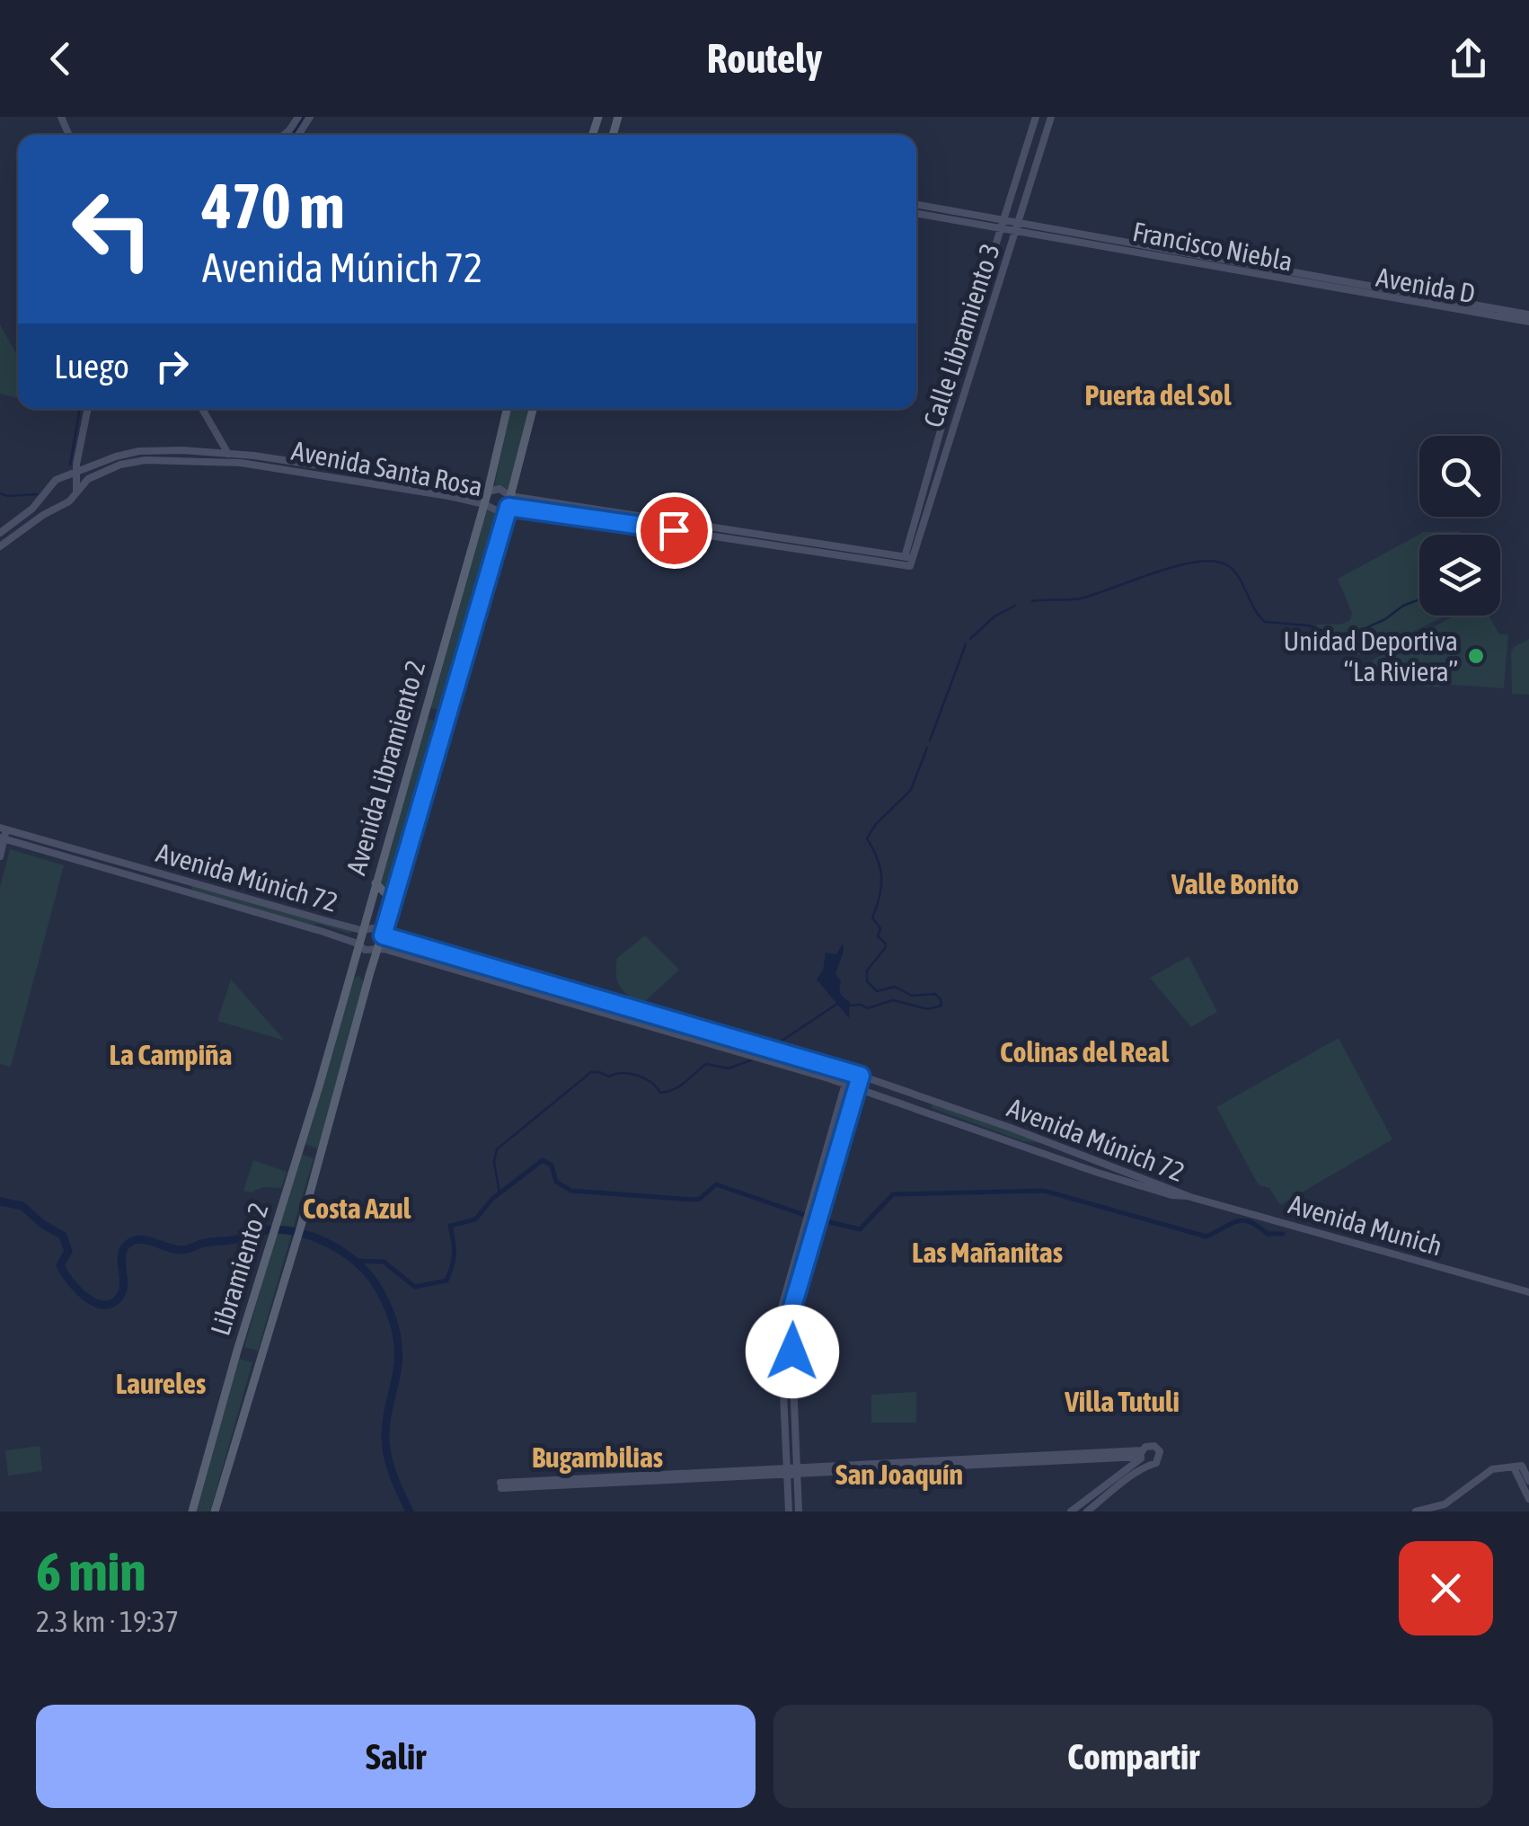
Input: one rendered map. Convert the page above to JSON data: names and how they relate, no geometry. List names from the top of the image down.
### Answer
{
  "streets": {
    "main road": [
      "Francisco Niebla",
      "Avenida D",
      "Calle Libramiento 3",
      "Avenida Santa Rosa",
      "Avenida Libramiento 2",
      "Avenida Múnich 72",
      "Avenida Munich",
      "Libramiento 2"
    ]
  },
  "crossings": [
    ["Francisco Niebla", "Avenida D"],
    ["Calle Libramiento 3", "Avenida Santa Rosa"],
    ["Avenida Santa Rosa", "Avenida Libramiento 2"],
    ["Avenida Libramiento 2", "Avenida Múnich 72"],
    ["Avenida Libramiento 2", "Libramiento 2"],
    ["Avenida Múnich 72", "Avenida Munich"]
  ],
  "districts": [
    "Puerta del Sol",
    "Valle Bonito",
    "Colinas del Real",
    "La Campiña",
    "Costa Azul",
    "Las Mañanitas",
    "Laureles",
    "Villa Tutuli",
    "Bugambilias",
    "San Joaquín"
  ],
  "places": ["Unidad Deportiva “La Riviera”"],
  "page": {
    "header": "Routely",
    "turn": ["470 m", "Avenida Múnich 72"],
    "then": "Luego",
    "heading": ["6 min", "2.3 km · 19:37"],
    "buttons": ["Salir", "Compartir"]
  }
}
